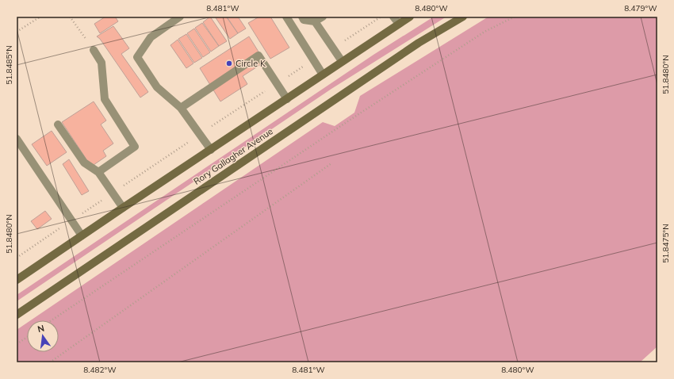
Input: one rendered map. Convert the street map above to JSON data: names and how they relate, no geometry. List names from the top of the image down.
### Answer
{
  "streets": {
    "street": ["Rory Gallagher Avenue"]
  },
  "places": ["Circle K"],
  "north": "top",
  "coordinates": [
    "8.481°W",
    "8.480°W",
    "8.479°W",
    "51.8485°N",
    "51.8480°N",
    "51.8475°N",
    "8.482°W"
  ]
}
